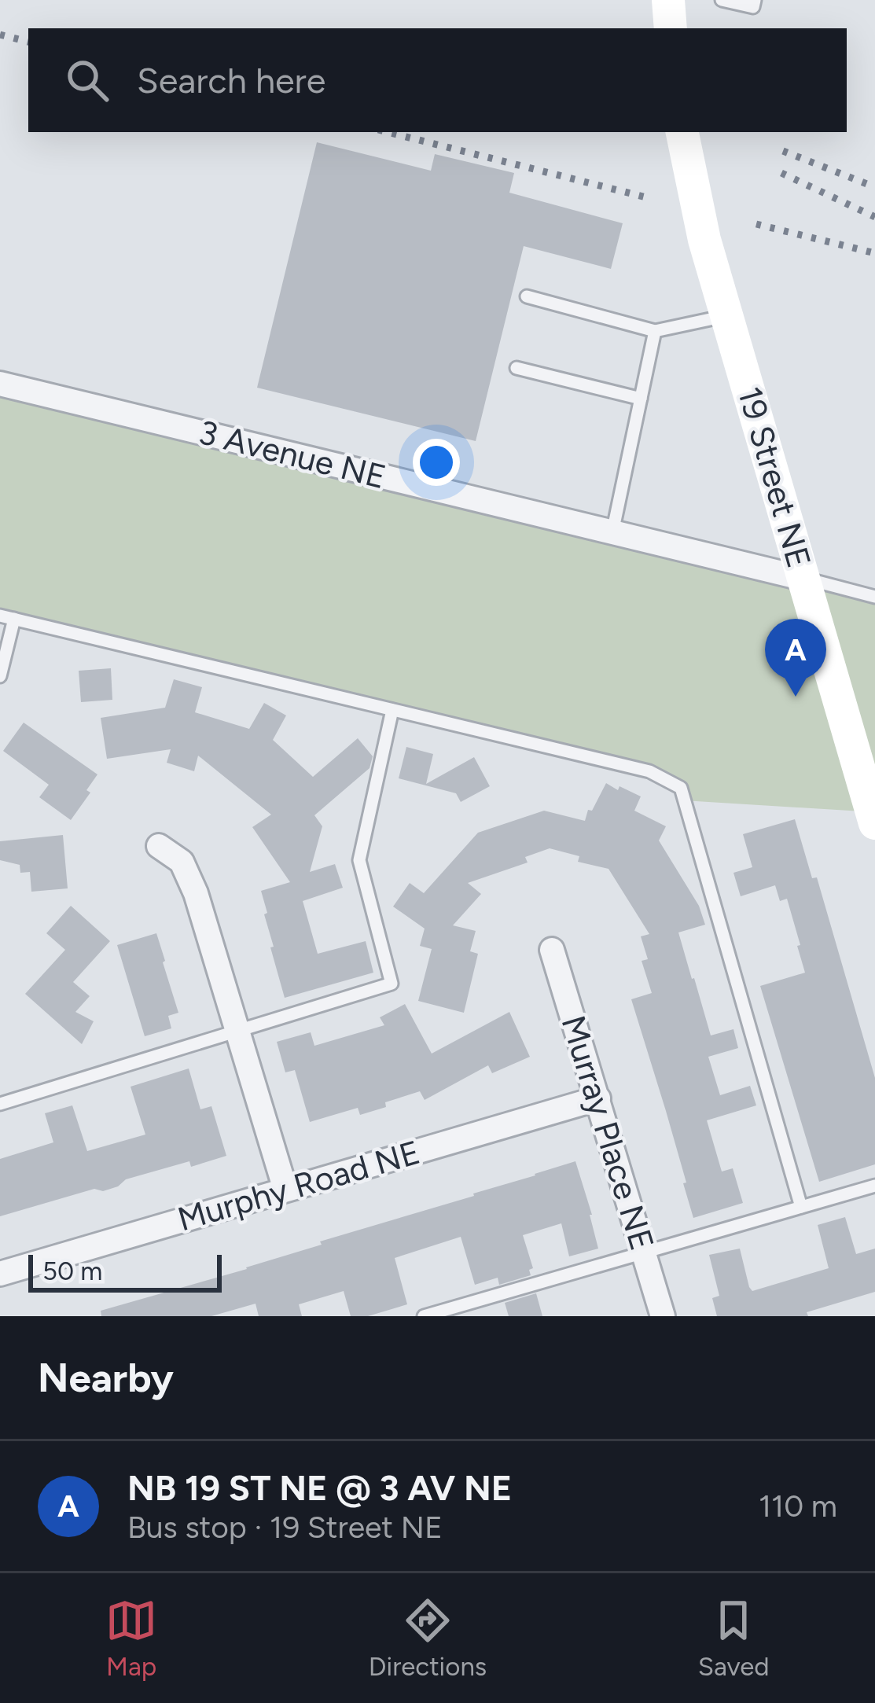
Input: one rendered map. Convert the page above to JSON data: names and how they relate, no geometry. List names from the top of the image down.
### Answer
{
  "streets": {
    "street": [
      "3 Avenue NE",
      "19 Street NE",
      "Murray Place NE",
      "Murphy Road NE"
    ]
  },
  "crossings": [
    ["3 Avenue NE", "19 Street NE"],
    ["Murray Place NE", "Murphy Road NE"]
  ],
  "scale_bar": "50 m",
  "page": {
    "search": "Search here",
    "pins": "A",
    "scale": "50 m",
    "heading": "Nearby",
    "list": [
      {
        "mark": "A",
        "name": "NB 19 ST NE @ 3 AV NE",
        "note": "Bus stop · 19 Street NE",
        "value": "110 m"
      }
    ],
    "nav": ["Map", "Directions", "Saved"]
  }
}
